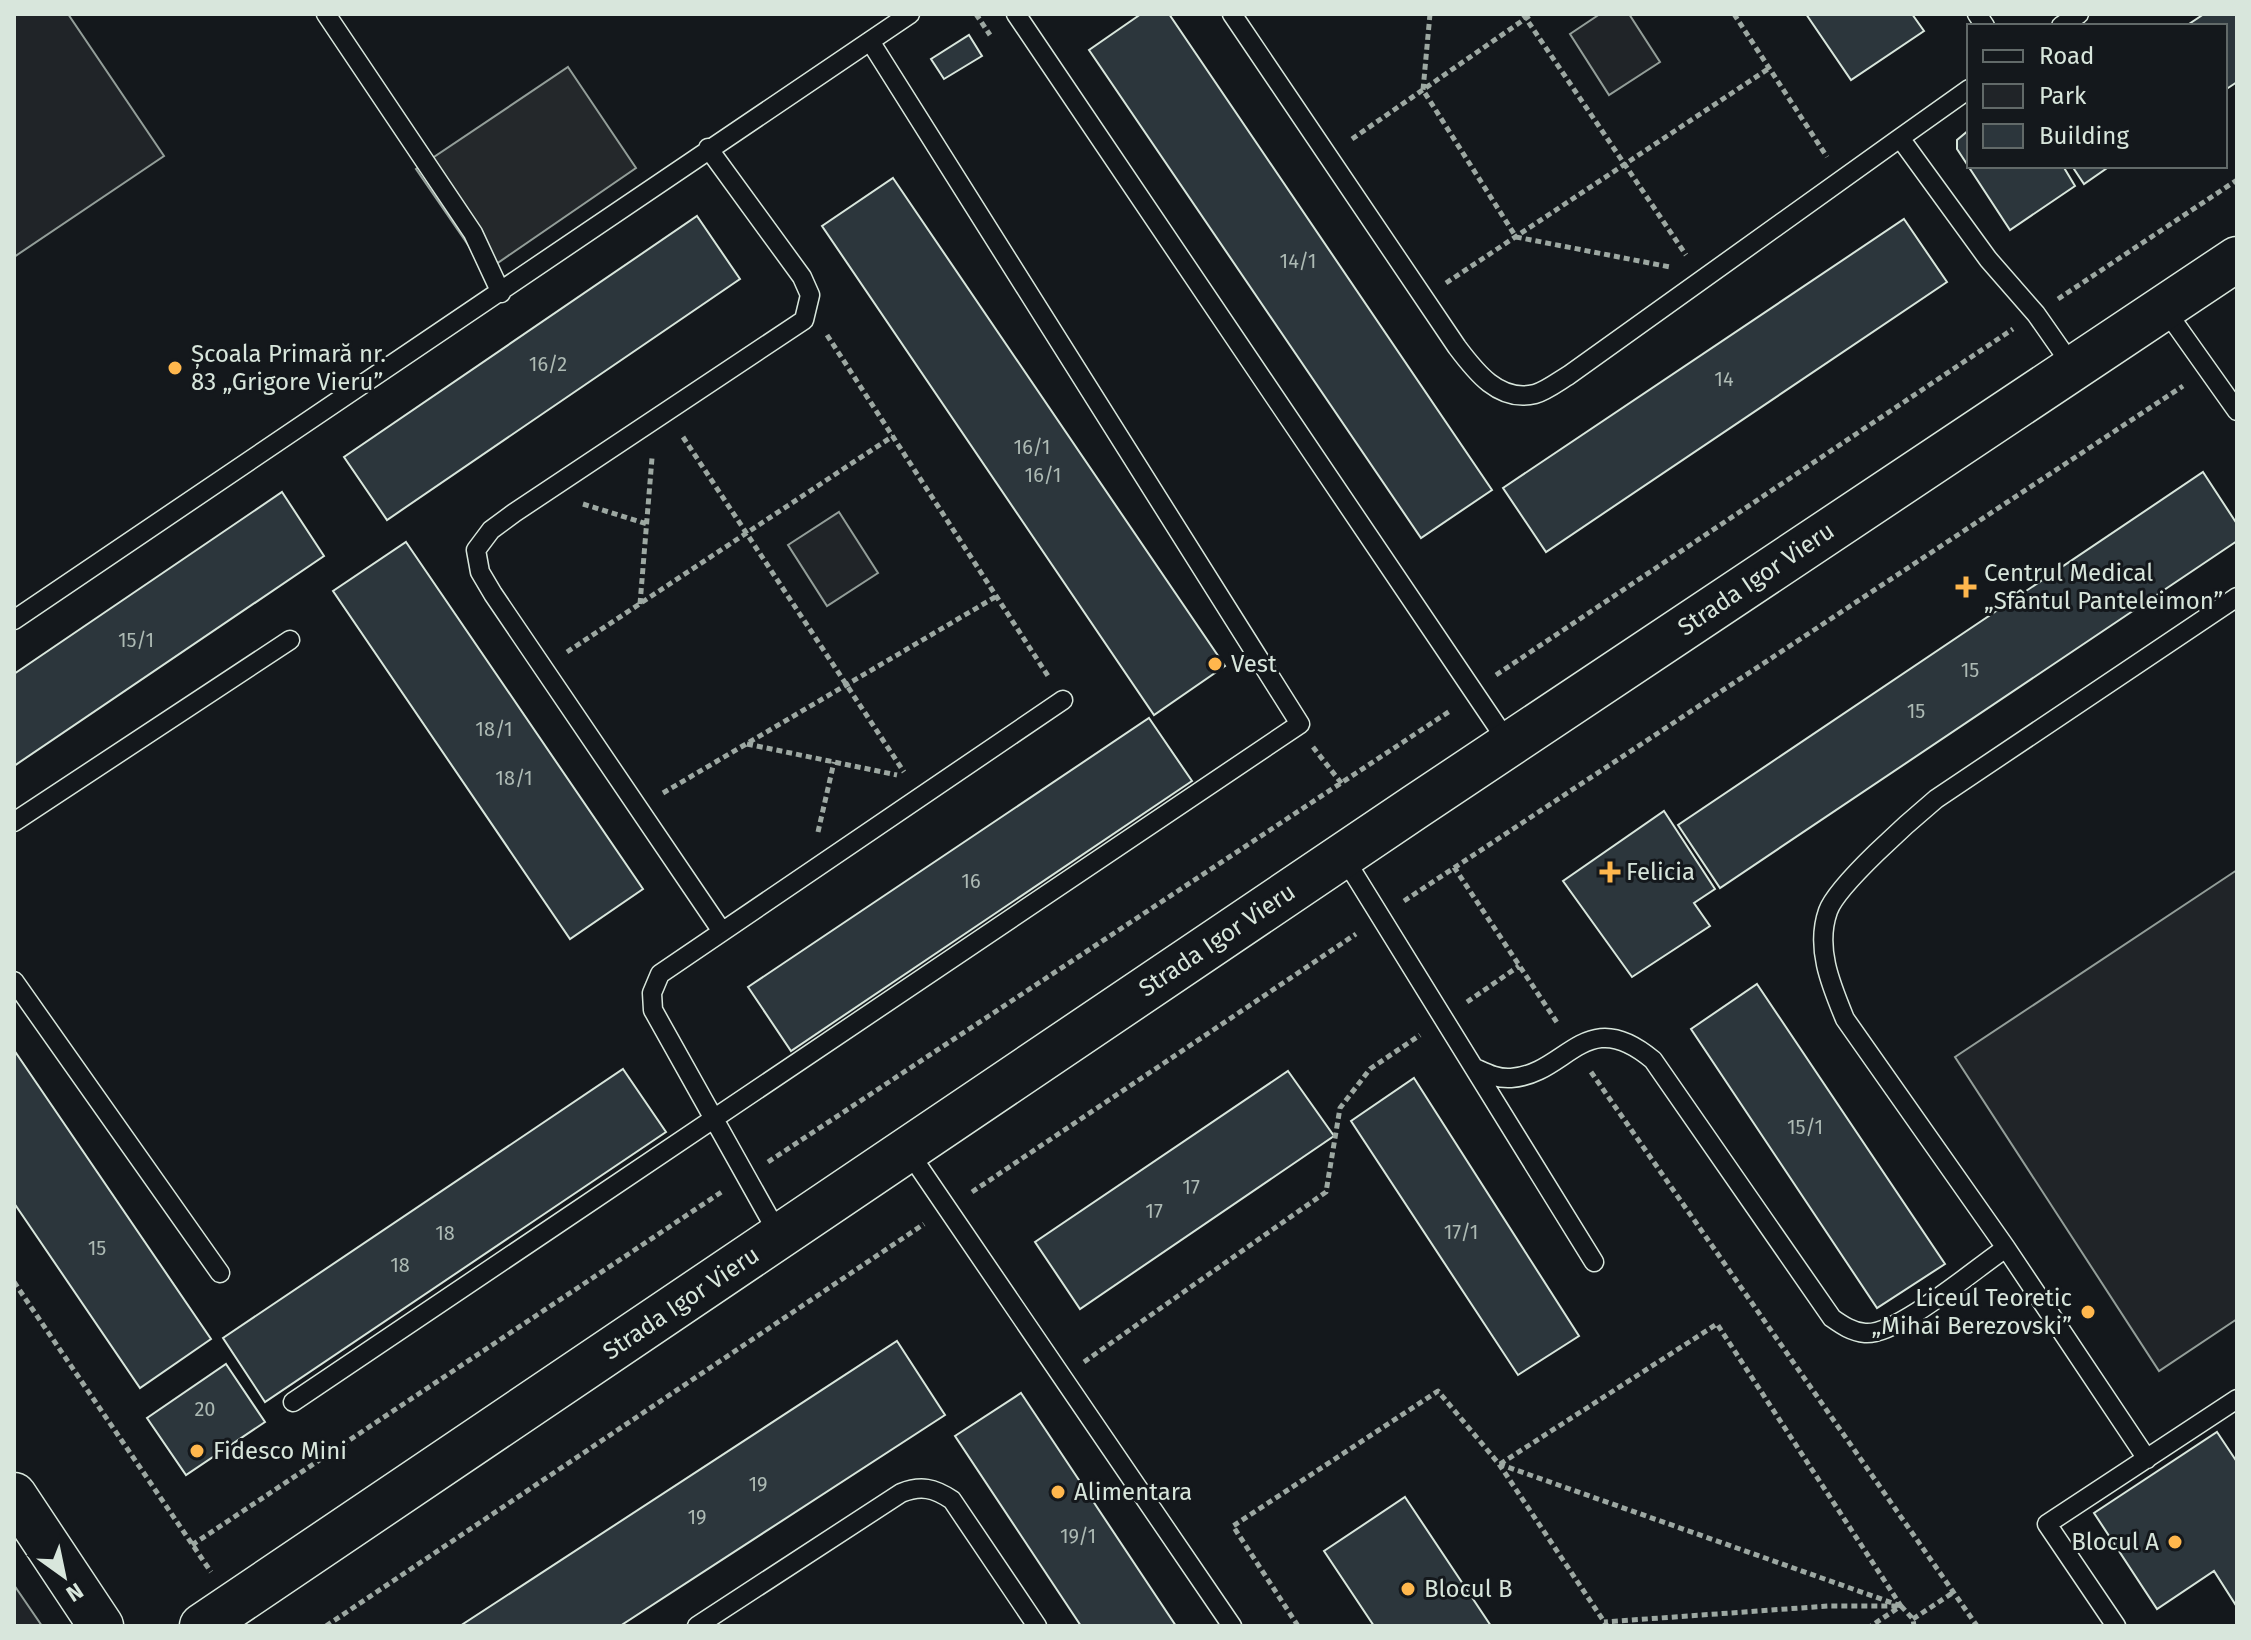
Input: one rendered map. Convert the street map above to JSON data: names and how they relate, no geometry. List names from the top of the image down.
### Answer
{
  "streets": {
    "street": ["Strada Igor Vieru"]
  },
  "places": {
    "other": [
      "Școala Primară nr. 83 „Grigore Vieru”",
      "Vest",
      "Liceul Teoretic „Mihai Berezovski”",
      "Fidesco Mini",
      "Alimentara",
      "Blocul A",
      "Blocul B"
    ],
    "health": ["Centrul Medical „Sfântul Panteleimon”", "Felicia"]
  },
  "house_numbers": [
    "14/1",
    "16/2",
    "14",
    "16/1",
    "16/1",
    "15/1",
    "15",
    "15",
    "18/1",
    "18/1",
    "16",
    "15/1",
    "17",
    "17",
    "17/1",
    "18",
    "15",
    "18",
    "20",
    "19",
    "19",
    "19/1"
  ],
  "legend": ["Road", "Park", "Building"],
  "north": "bottom right"
}
